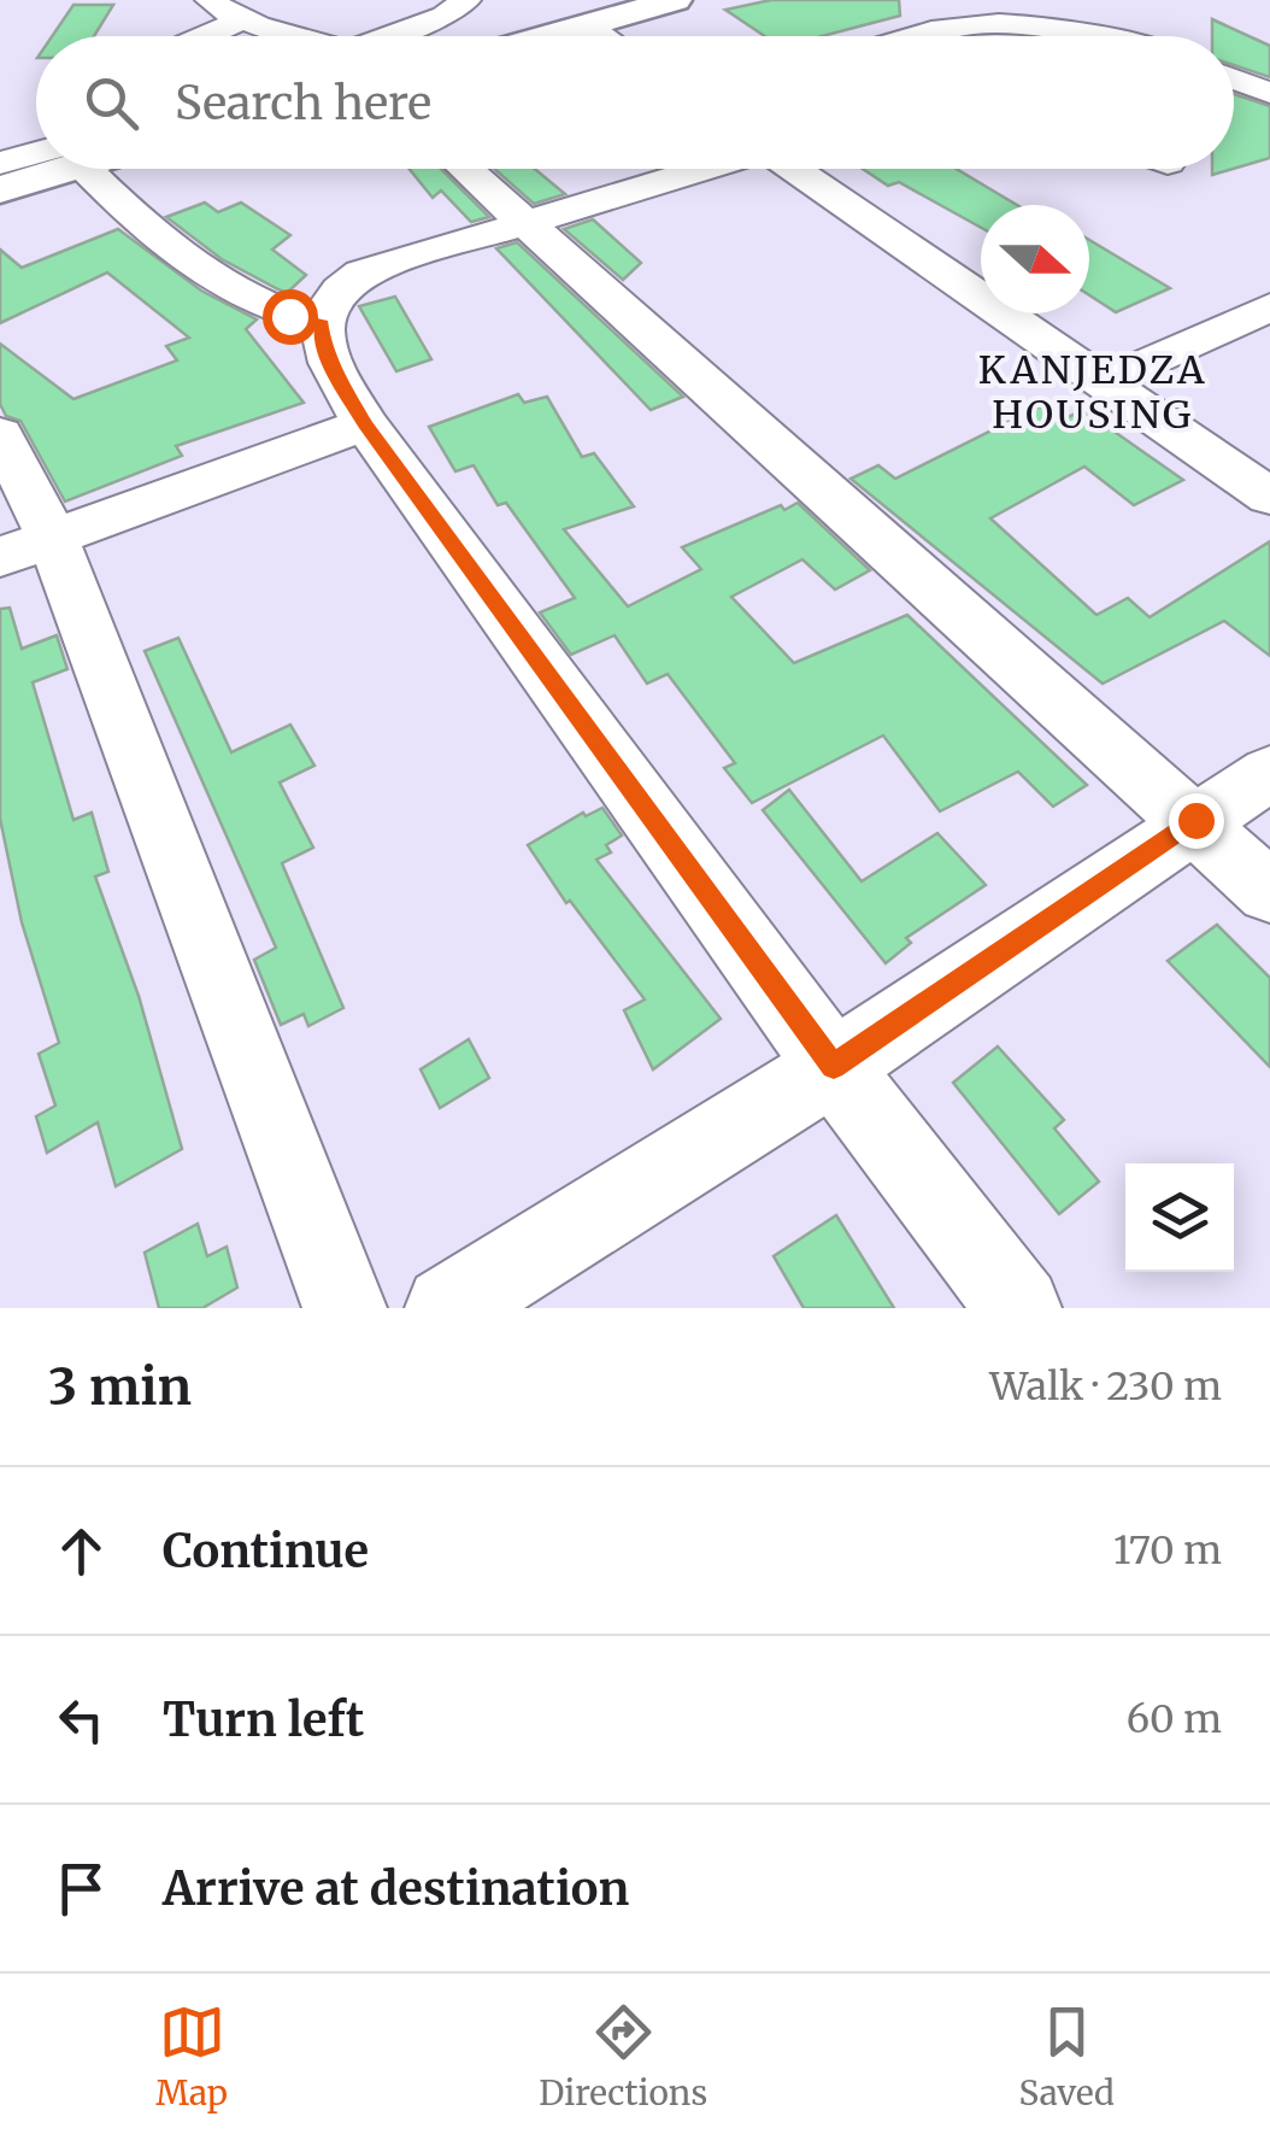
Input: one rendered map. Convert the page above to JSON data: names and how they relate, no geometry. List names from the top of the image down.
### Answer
{
  "districts": ["KANJEDZA HOUSING"],
  "north": "right",
  "page": {
    "search": "Search here",
    "heading": ["3 min", "Walk · 230 m"],
    "list": [
      ["Continue", "170 m"],
      ["Turn left", "60 m"],
      "Arrive at destination"
    ],
    "nav": ["Map", "Directions", "Saved"]
  }
}
